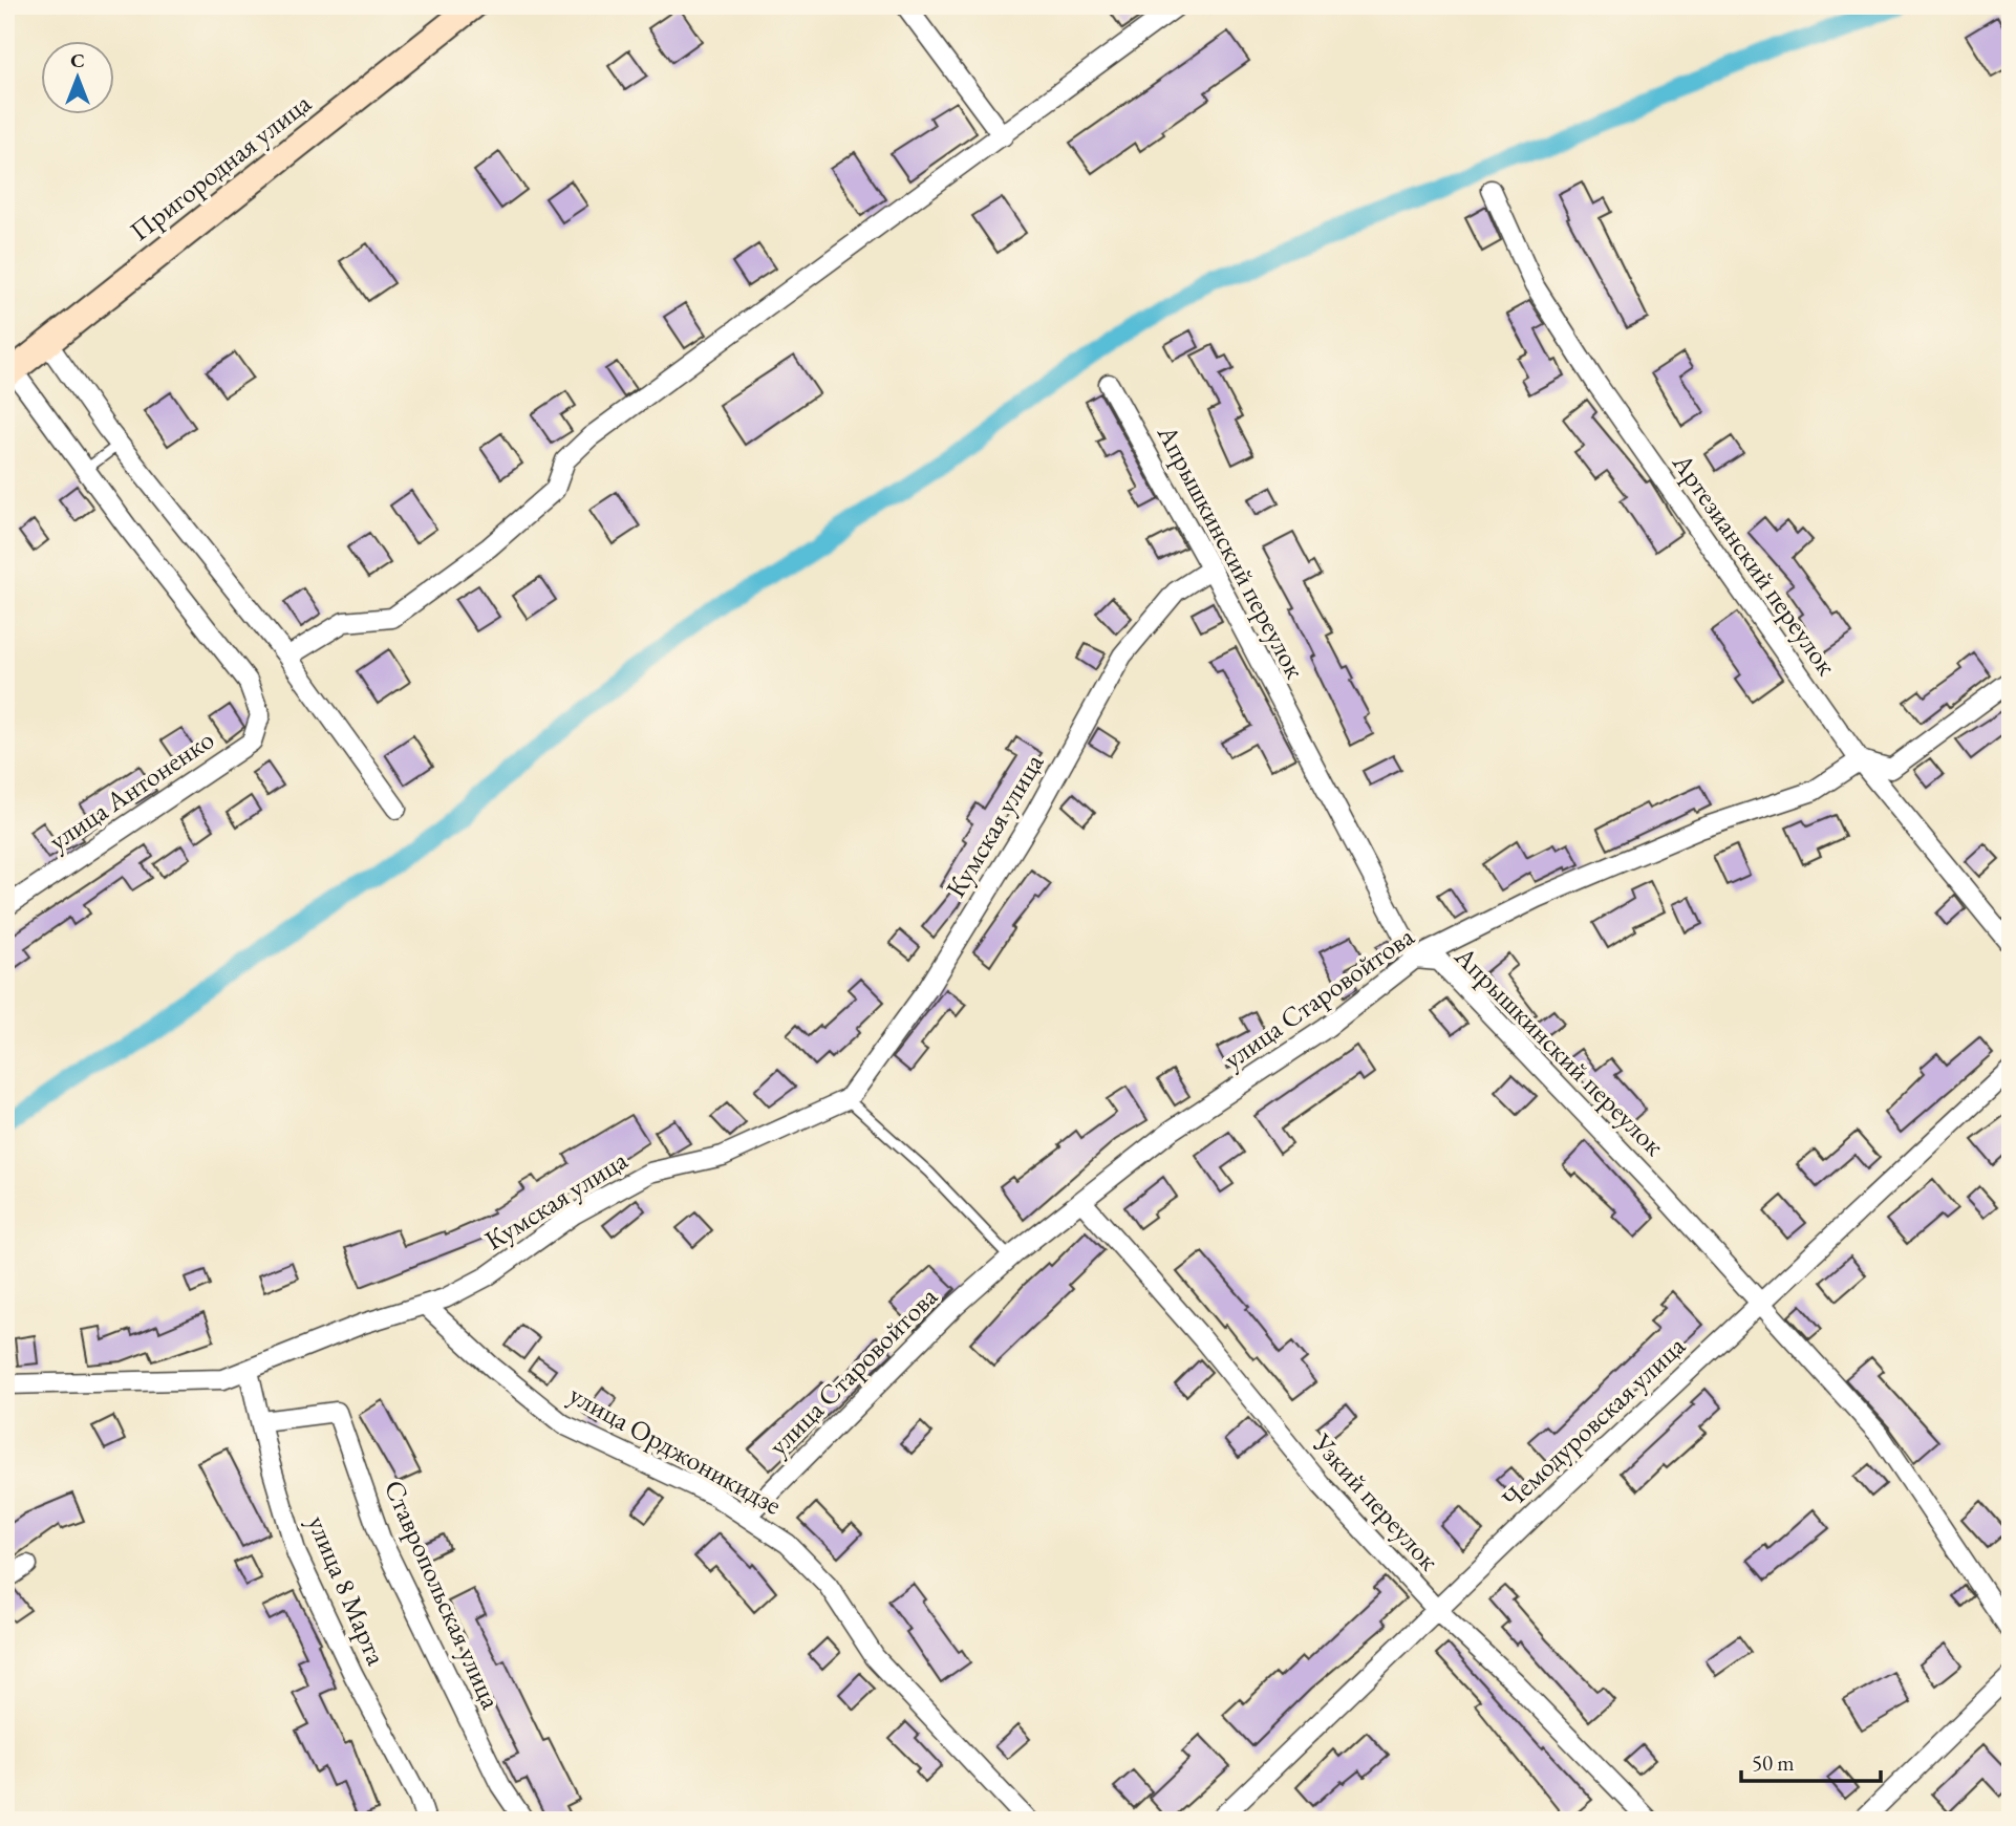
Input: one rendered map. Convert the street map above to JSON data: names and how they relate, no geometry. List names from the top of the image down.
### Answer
{
  "streets": {
    "street": [
      "Пригородная улица",
      "Апрышкинский переулок",
      "Артезианский переулок",
      "улица Антоненко",
      "Кумская улица",
      "улица Старовойтова",
      "Чемодуровская улица",
      "улица Орджоникидзе",
      "Узкий переулок",
      "улица 8 Марта",
      "Ставропольская улица"
    ]
  },
  "crossings": [
    ["Апрышкинский переулок", "Кумская улица"],
    ["Апрышкинский переулок", "улица Старовойтова"],
    ["Апрышкинский переулок", "Чемодуровская улица"],
    ["Артезианский переулок", "улица Старовойтова"],
    ["Кумская улица", "улица Орджоникидзе"],
    ["Кумская улица", "улица 8 Марта"],
    ["улица Старовойтова", "улица Орджоникидзе"],
    ["улица Старовойтова", "Узкий переулок"],
    ["Чемодуровская улица", "Узкий переулок"],
    ["улица 8 Марта", "Ставропольская улица"]
  ],
  "scale_bar": "50 m",
  "north": "top"
}
